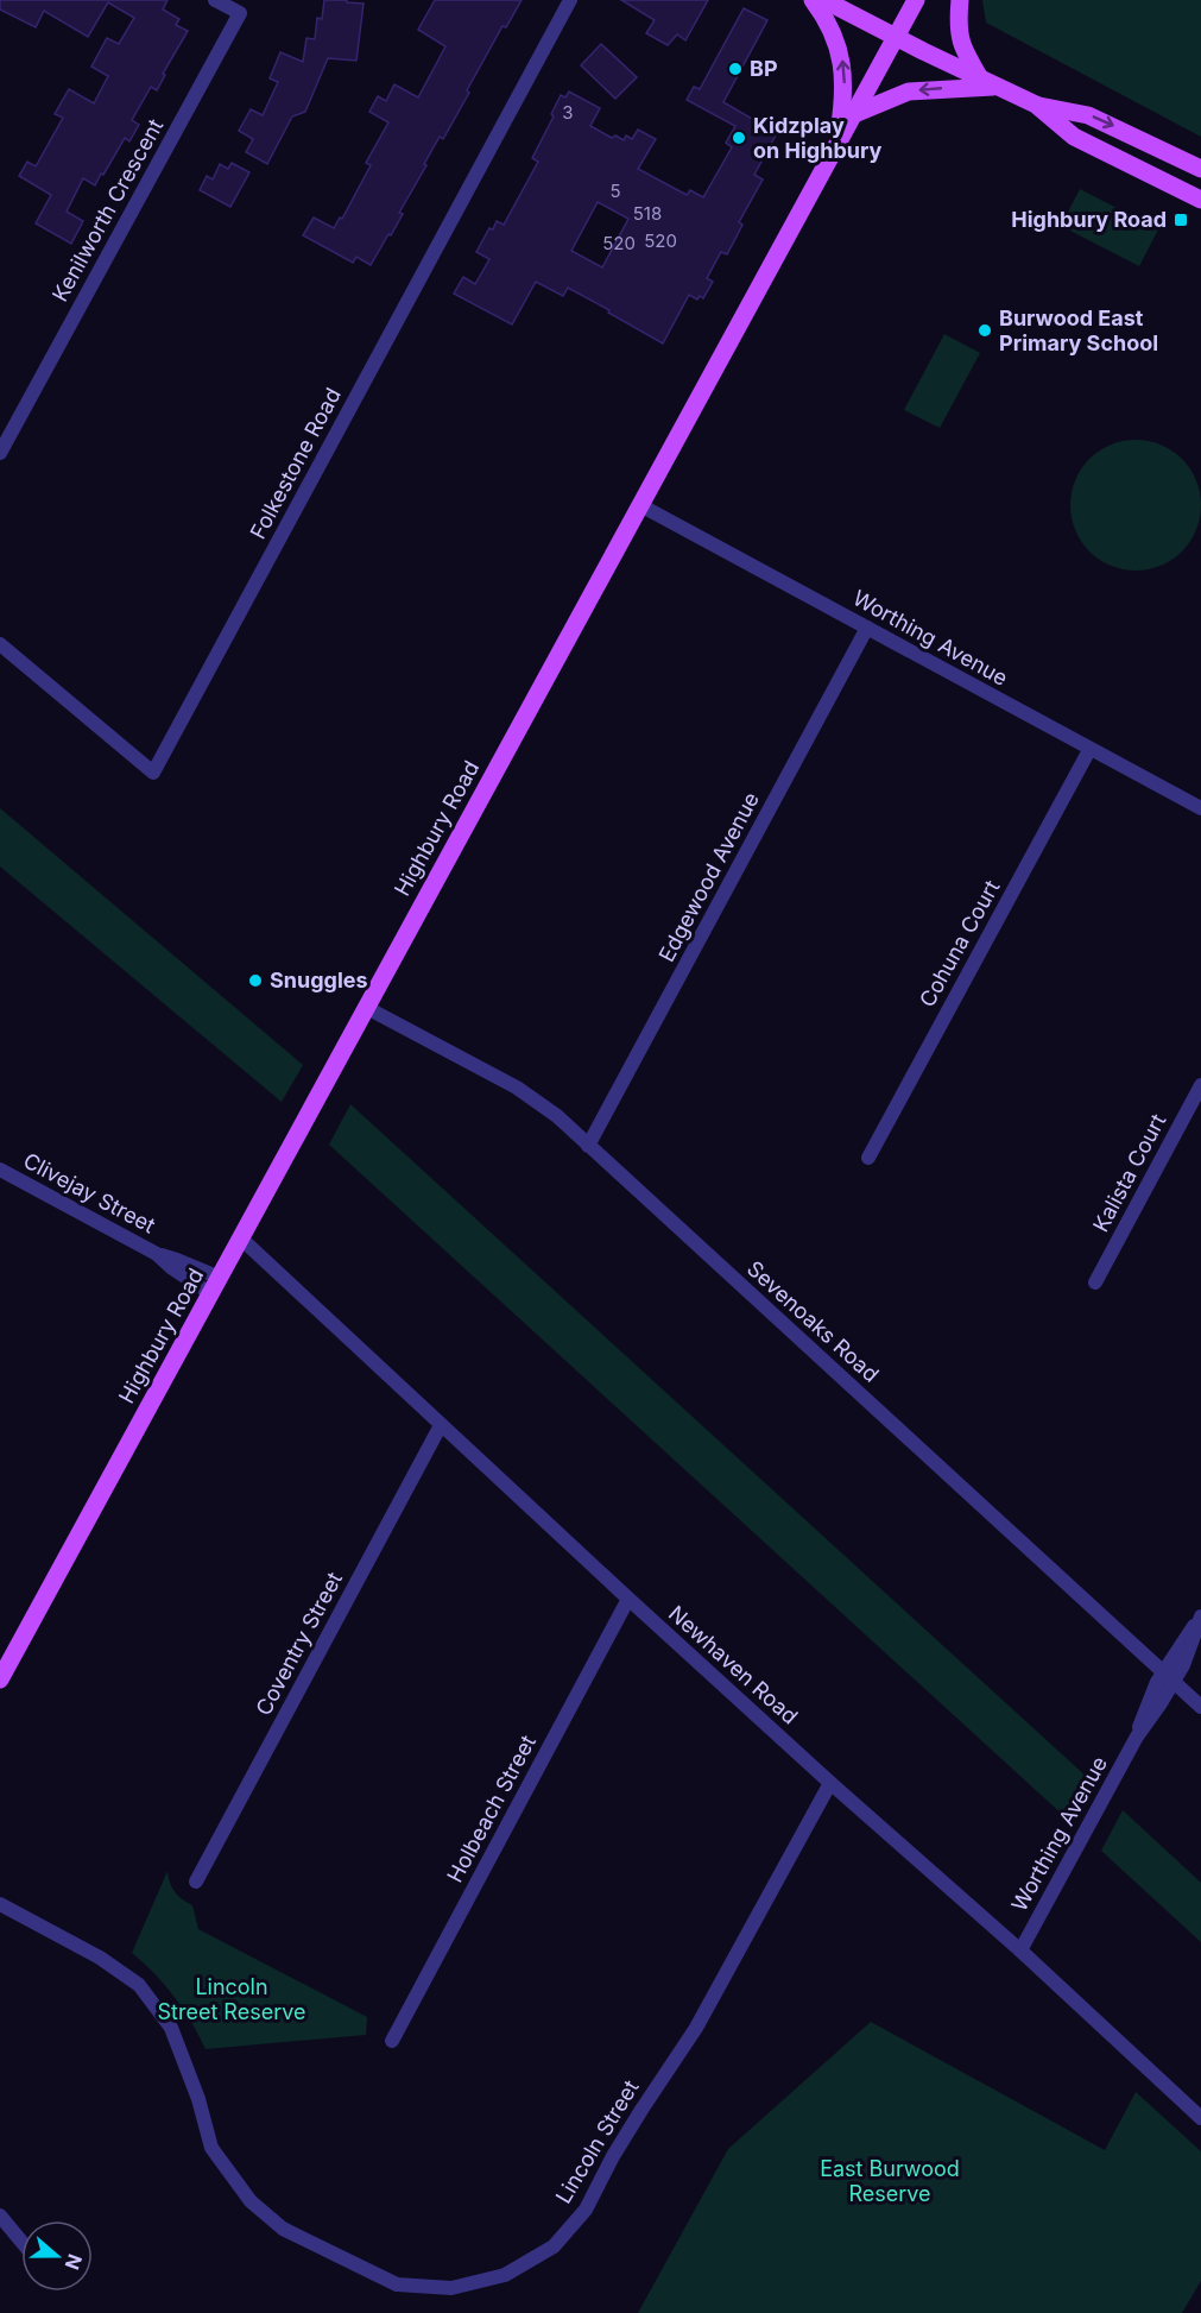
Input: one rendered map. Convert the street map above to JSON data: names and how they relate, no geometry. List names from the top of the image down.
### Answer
{
  "streets": {
    "main road": ["Highbury Road"],
    "street": [
      "Kenilworth Crescent",
      "Folkestone Road",
      "Worthing Avenue",
      "Edgewood Avenue",
      "Cohuna Court",
      "Kalista Court",
      "Clivejay Street",
      "Sevenoaks Road",
      "Coventry Street",
      "Newhaven Road",
      "Holbeach Street",
      "Lincoln Street"
    ]
  },
  "crossings": [
    ["Worthing Avenue", "Highbury Road"],
    ["Worthing Avenue", "Edgewood Avenue"],
    ["Worthing Avenue", "Cohuna Court"],
    ["Worthing Avenue", "Sevenoaks Road"],
    ["Worthing Avenue", "Newhaven Road"],
    ["Highbury Road", "Clivejay Street"],
    ["Highbury Road", "Sevenoaks Road"],
    ["Highbury Road", "Newhaven Road"],
    ["Edgewood Avenue", "Sevenoaks Road"],
    ["Coventry Street", "Newhaven Road"],
    ["Newhaven Road", "Holbeach Street"],
    ["Newhaven Road", "Lincoln Street"]
  ],
  "parks": ["Lincoln Street Reserve", "East Burwood Reserve"],
  "places": {
    "other": [
      "BP",
      "Kidzplay on Highbury",
      "Burwood East Primary School",
      "Snuggles"
    ],
    "transit": ["Highbury Road"]
  },
  "house_numbers": [
    "3",
    "5",
    "518",
    "520",
    "520"
  ],
  "north": "right"
}
